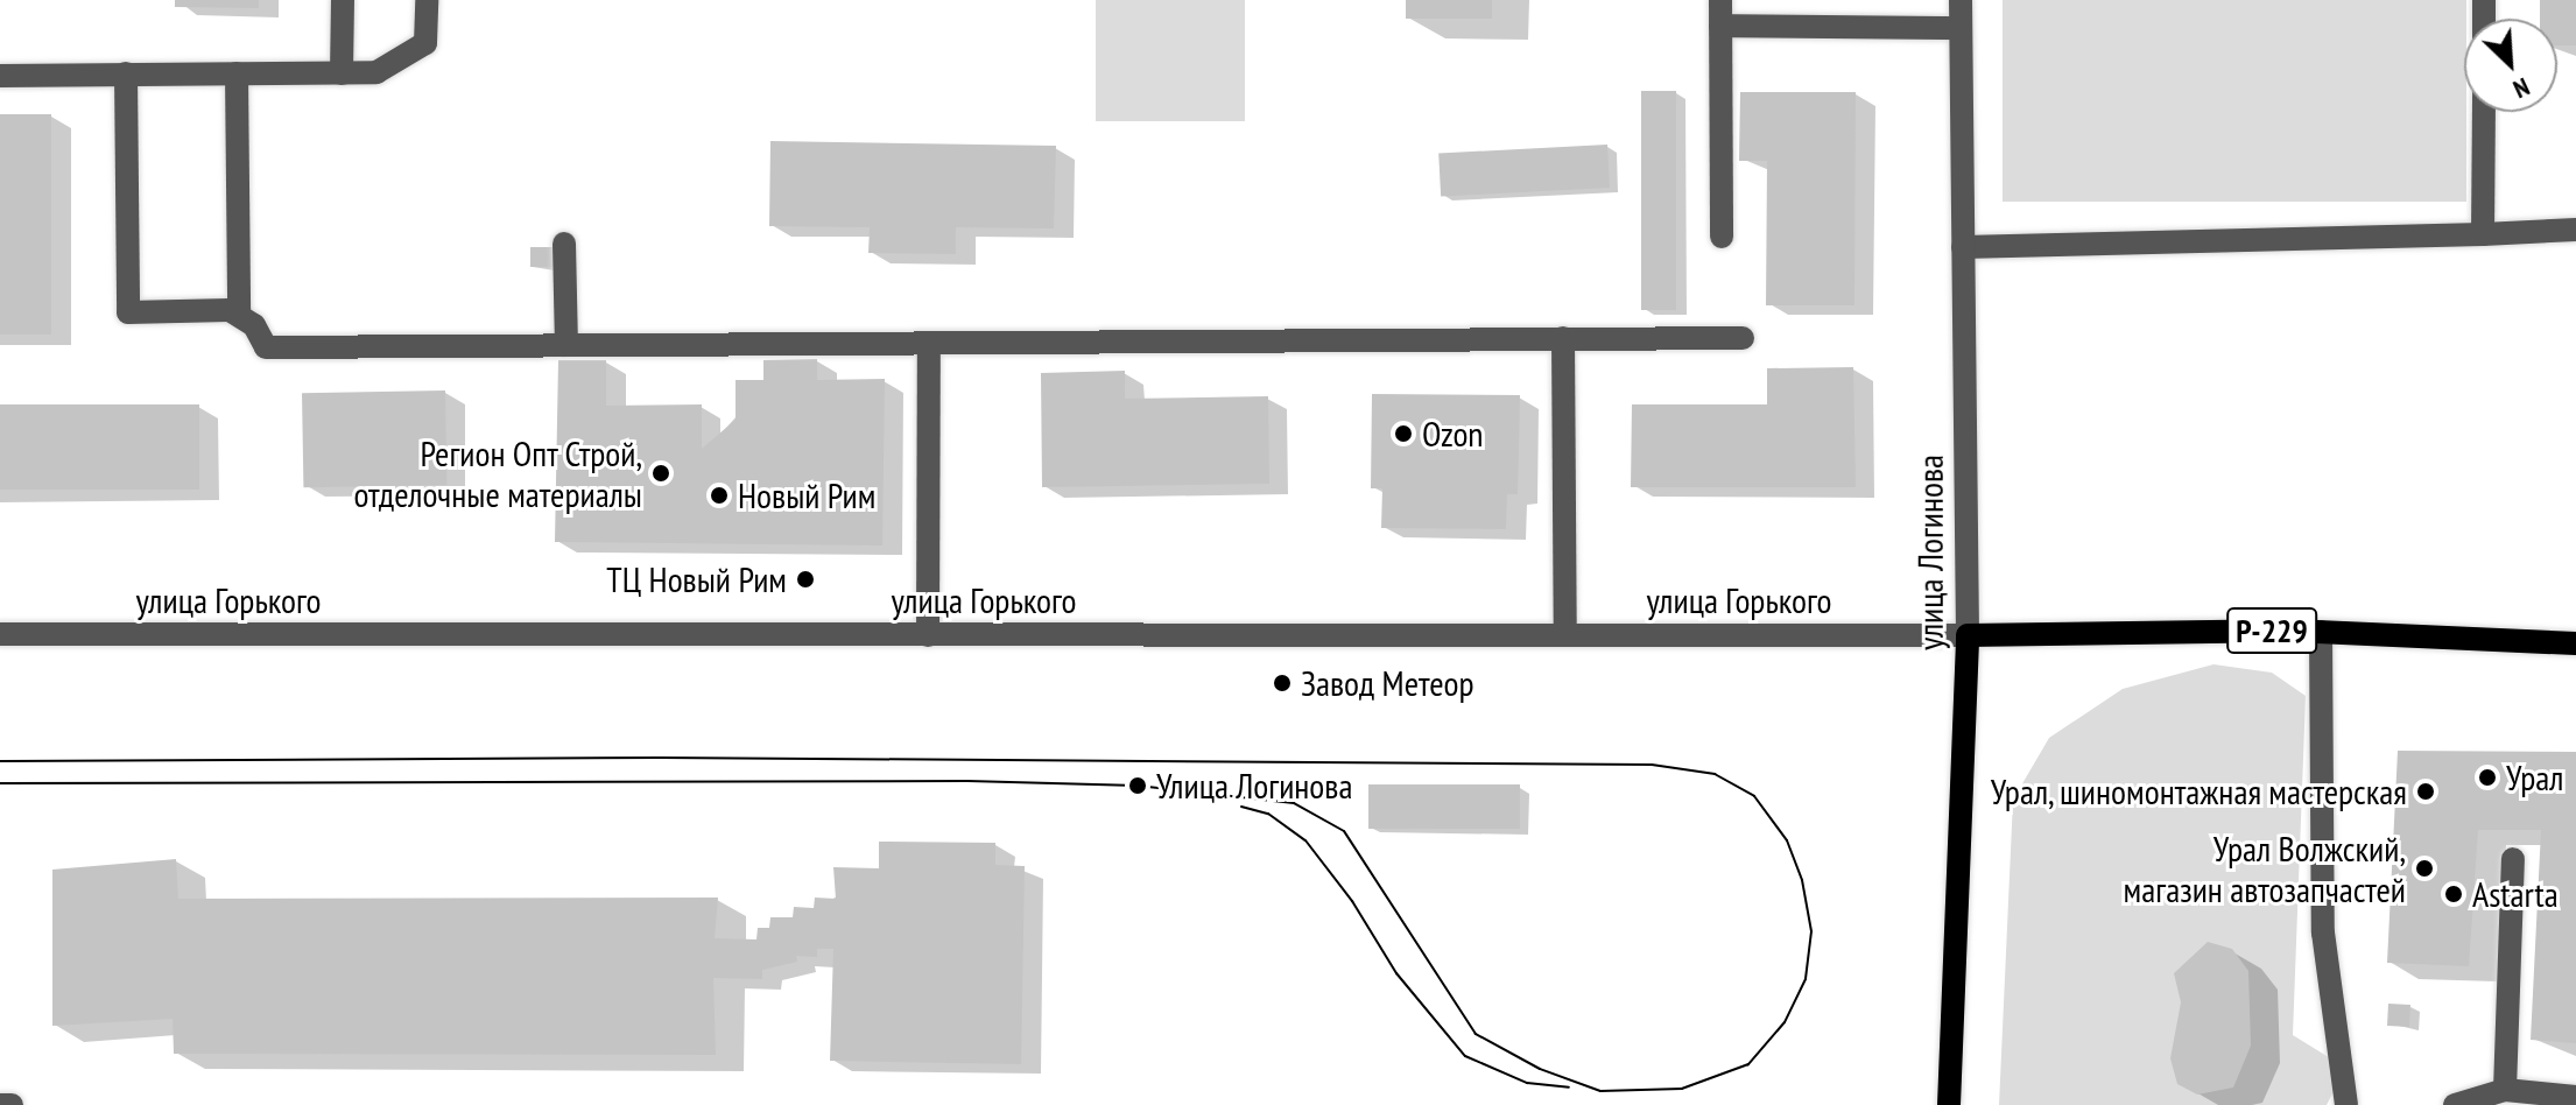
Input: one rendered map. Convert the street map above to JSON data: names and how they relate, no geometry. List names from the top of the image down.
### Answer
{
  "streets": {
    "main road": ["улица Логинова", "Р-229"],
    "street": ["улица Горького"]
  },
  "crossings": [
    ["улица Логинова", "улица Горького"],
    ["улица Логинова", "Р-229"],
    ["улица Горького", "Р-229"]
  ],
  "places": [
    "Ozon",
    "Регион Опт Строй, отделочные материалы",
    "Новый Рим",
    "ТЦ Новый Рим",
    "Завод Метеор",
    "Урал",
    "Улица Логинова",
    "Урал, шиномонтажная мастерская",
    "Урал Волжский, магазин автозапчастей",
    "Astarta"
  ],
  "north": "bottom right"
}
